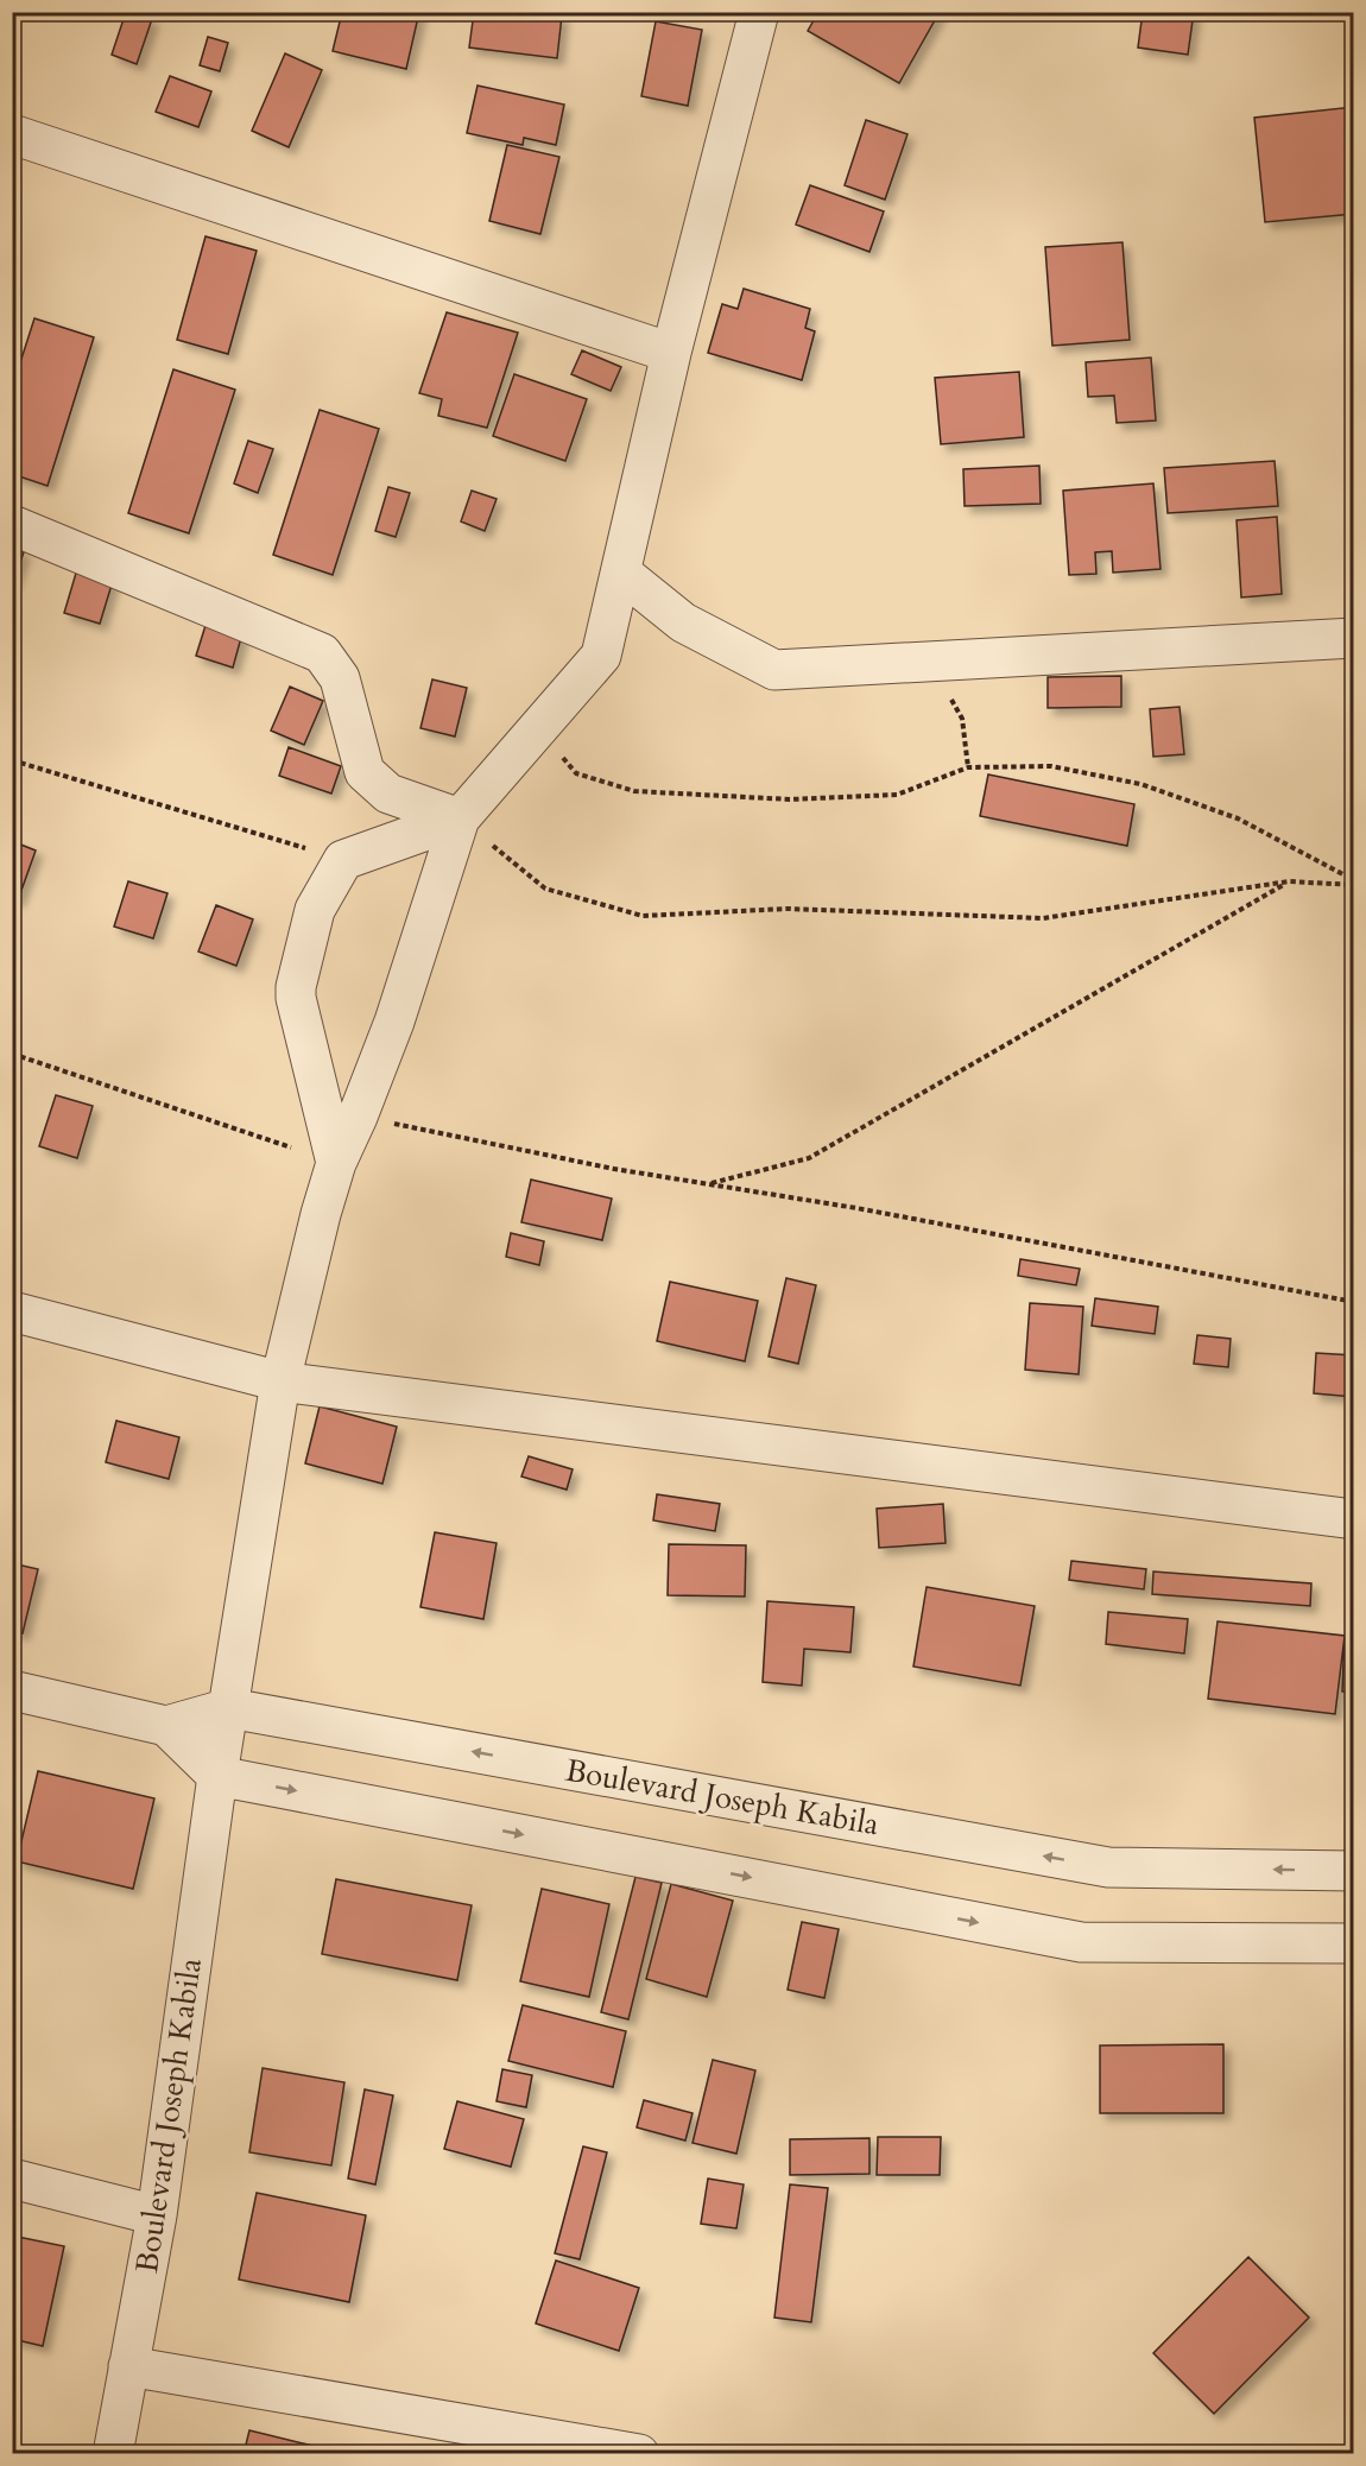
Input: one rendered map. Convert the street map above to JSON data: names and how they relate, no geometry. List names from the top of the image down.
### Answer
{
  "streets": {
    "street": ["Boulevard Joseph Kabila"]
  }
}
